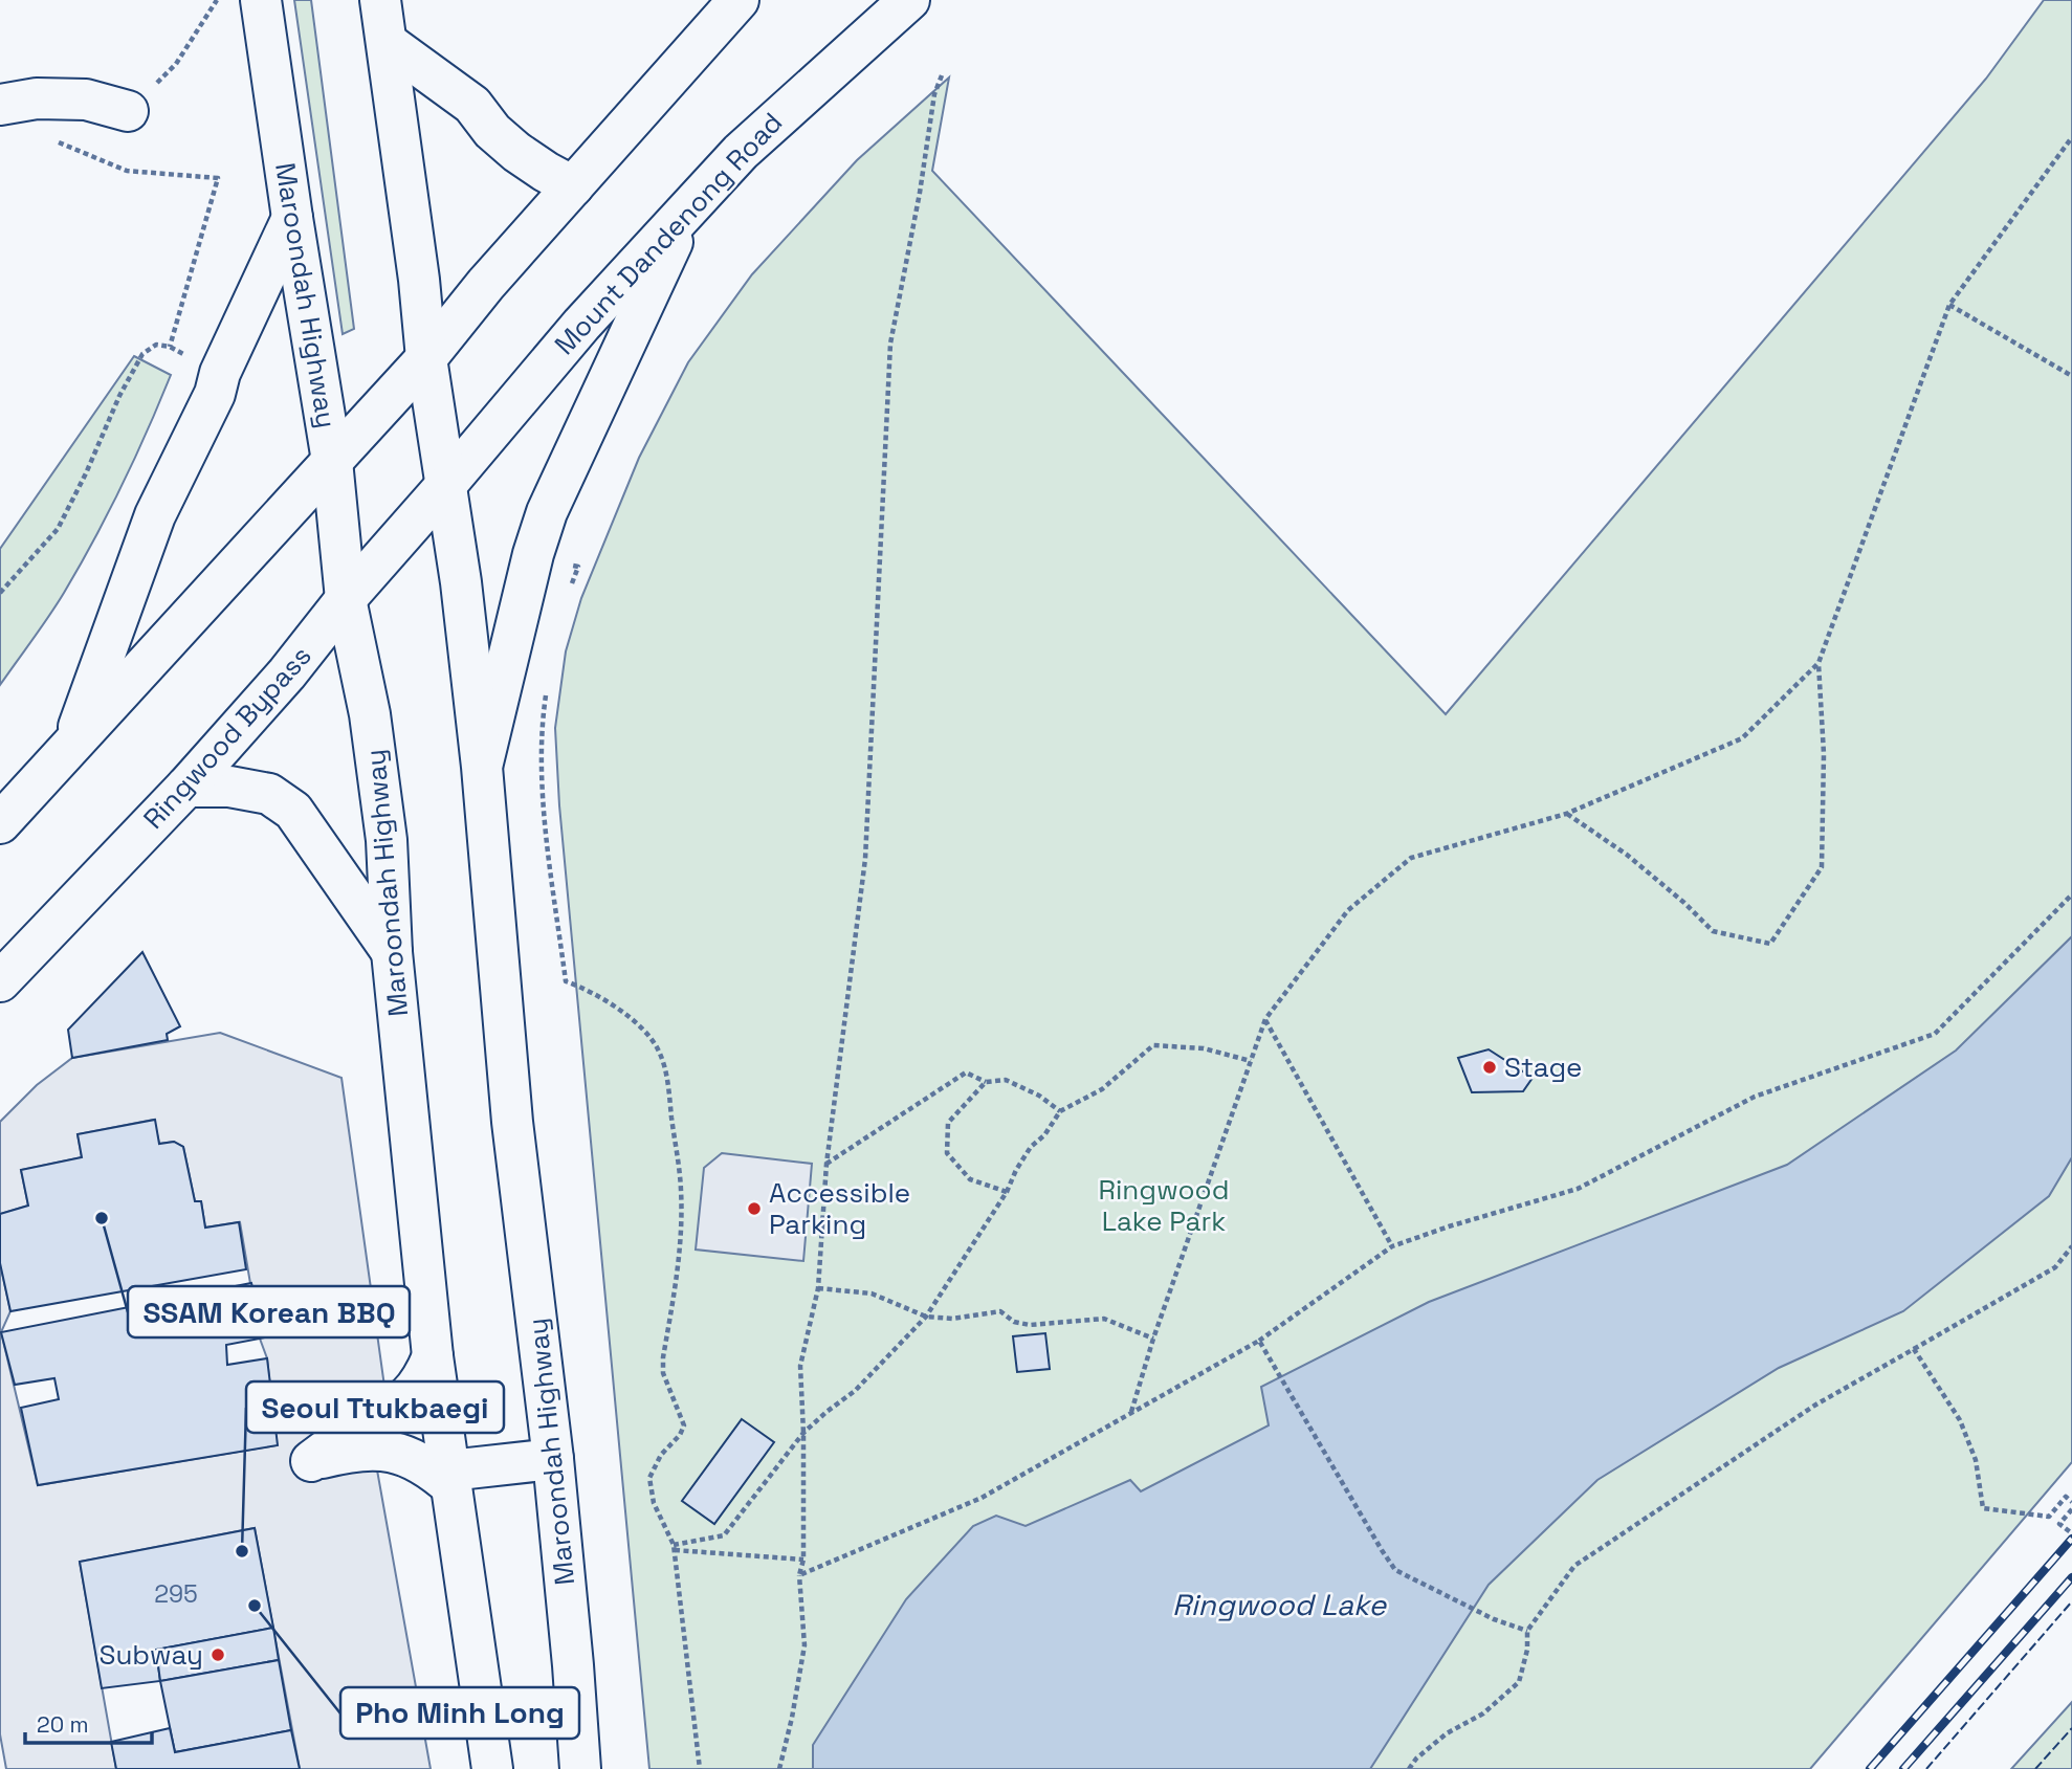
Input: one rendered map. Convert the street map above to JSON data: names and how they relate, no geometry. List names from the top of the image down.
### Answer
{
  "streets": {
    "main road": ["Mount Dandenong Road", "Maroondah Highway", "Ringwood Bypass"]
  },
  "crossings": [
    ["Mount Dandenong Road", "Maroondah Highway"],
    ["Mount Dandenong Road", "Ringwood Bypass"],
    ["Maroondah Highway", "Ringwood Bypass"]
  ],
  "water": ["Ringwood Lake"],
  "parks": ["Ringwood Lake Park"],
  "places": [
    "Stage",
    "Accessible Parking",
    "SSAM Korean BBQ",
    "Seoul Ttukbaegi",
    "Pho Minh Long",
    "Subway"
  ],
  "house_numbers": ["295"],
  "scale_bar": "20 m"
}
